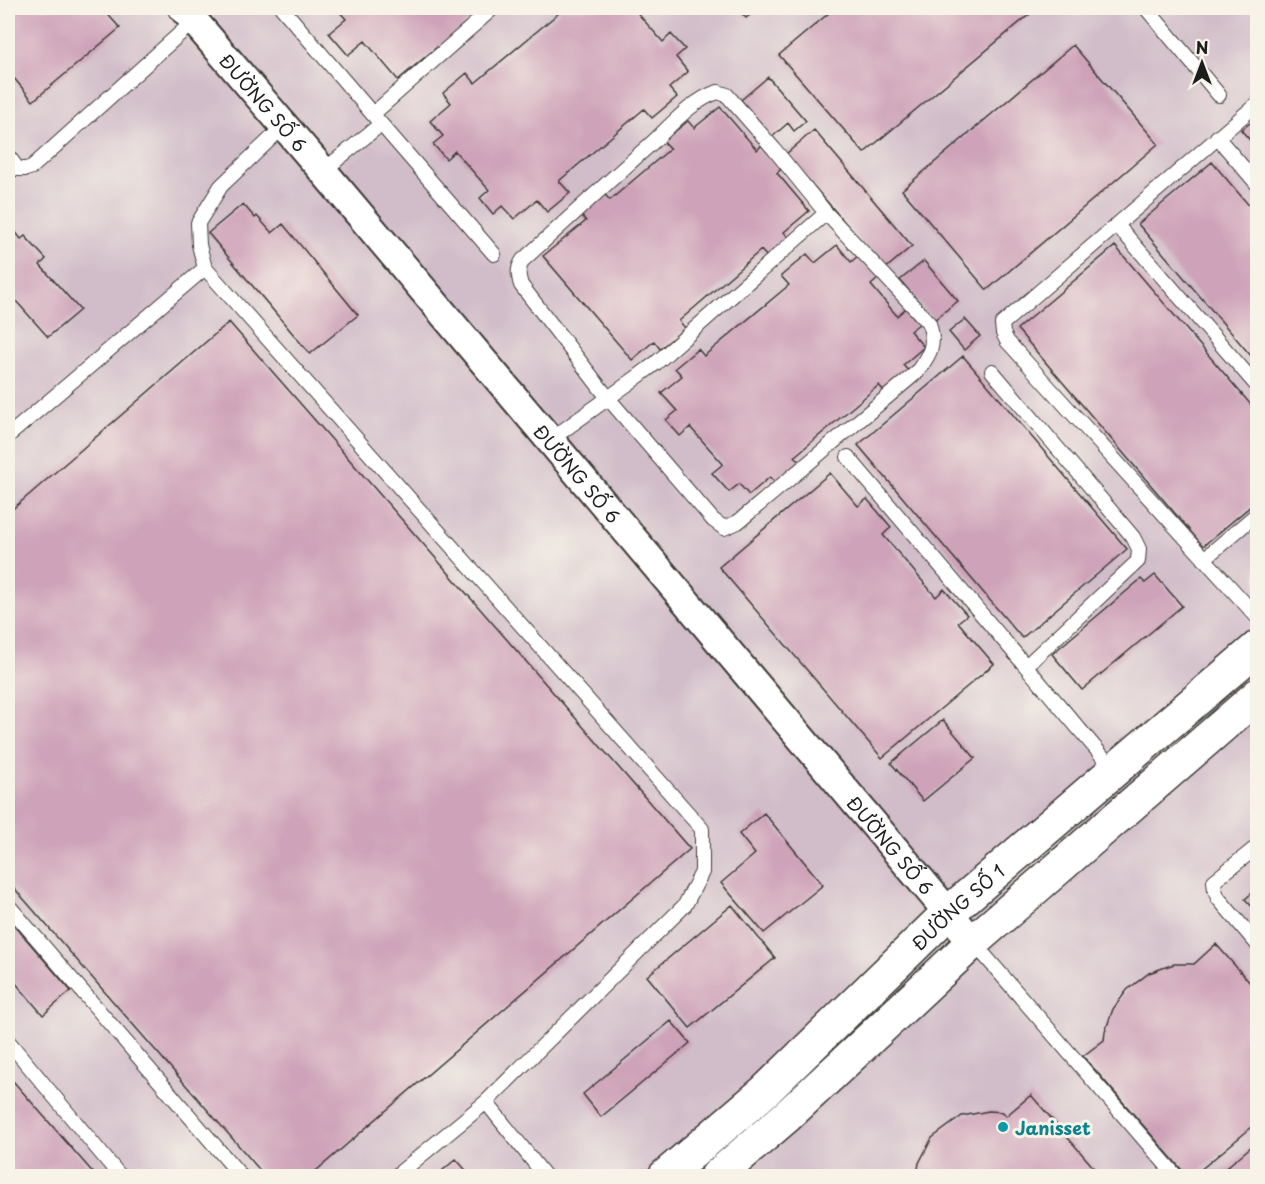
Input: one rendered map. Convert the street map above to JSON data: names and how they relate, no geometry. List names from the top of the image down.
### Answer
{
  "streets": {
    "street": ["ĐƯỜNG SỐ 6", "ĐƯỜNG SỐ 1"]
  },
  "crossings": [
    ["ĐƯỜNG SỐ 6", "ĐƯỜNG SỐ 1"]
  ],
  "places": ["Janisset"],
  "north": "top"
}
